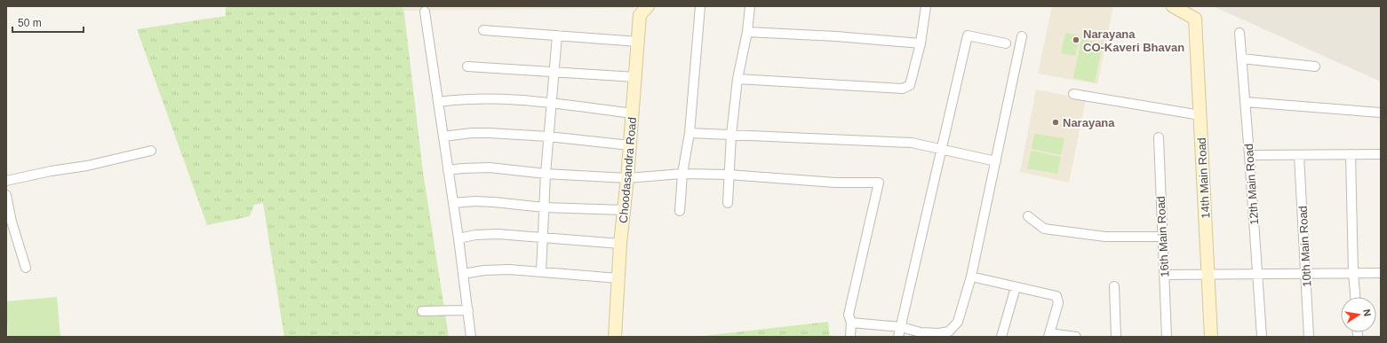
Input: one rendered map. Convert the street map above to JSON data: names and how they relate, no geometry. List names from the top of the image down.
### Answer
{
  "streets": {
    "street": [
      "Choodasandra Road",
      "14th Main Road",
      "12th Main Road",
      "16th Main Road",
      "10th Main Road"
    ]
  },
  "places": ["Narayana CO-Kaveri Bhavan", "Narayana"],
  "scale_bar": "50 m",
  "north": "right"
}
